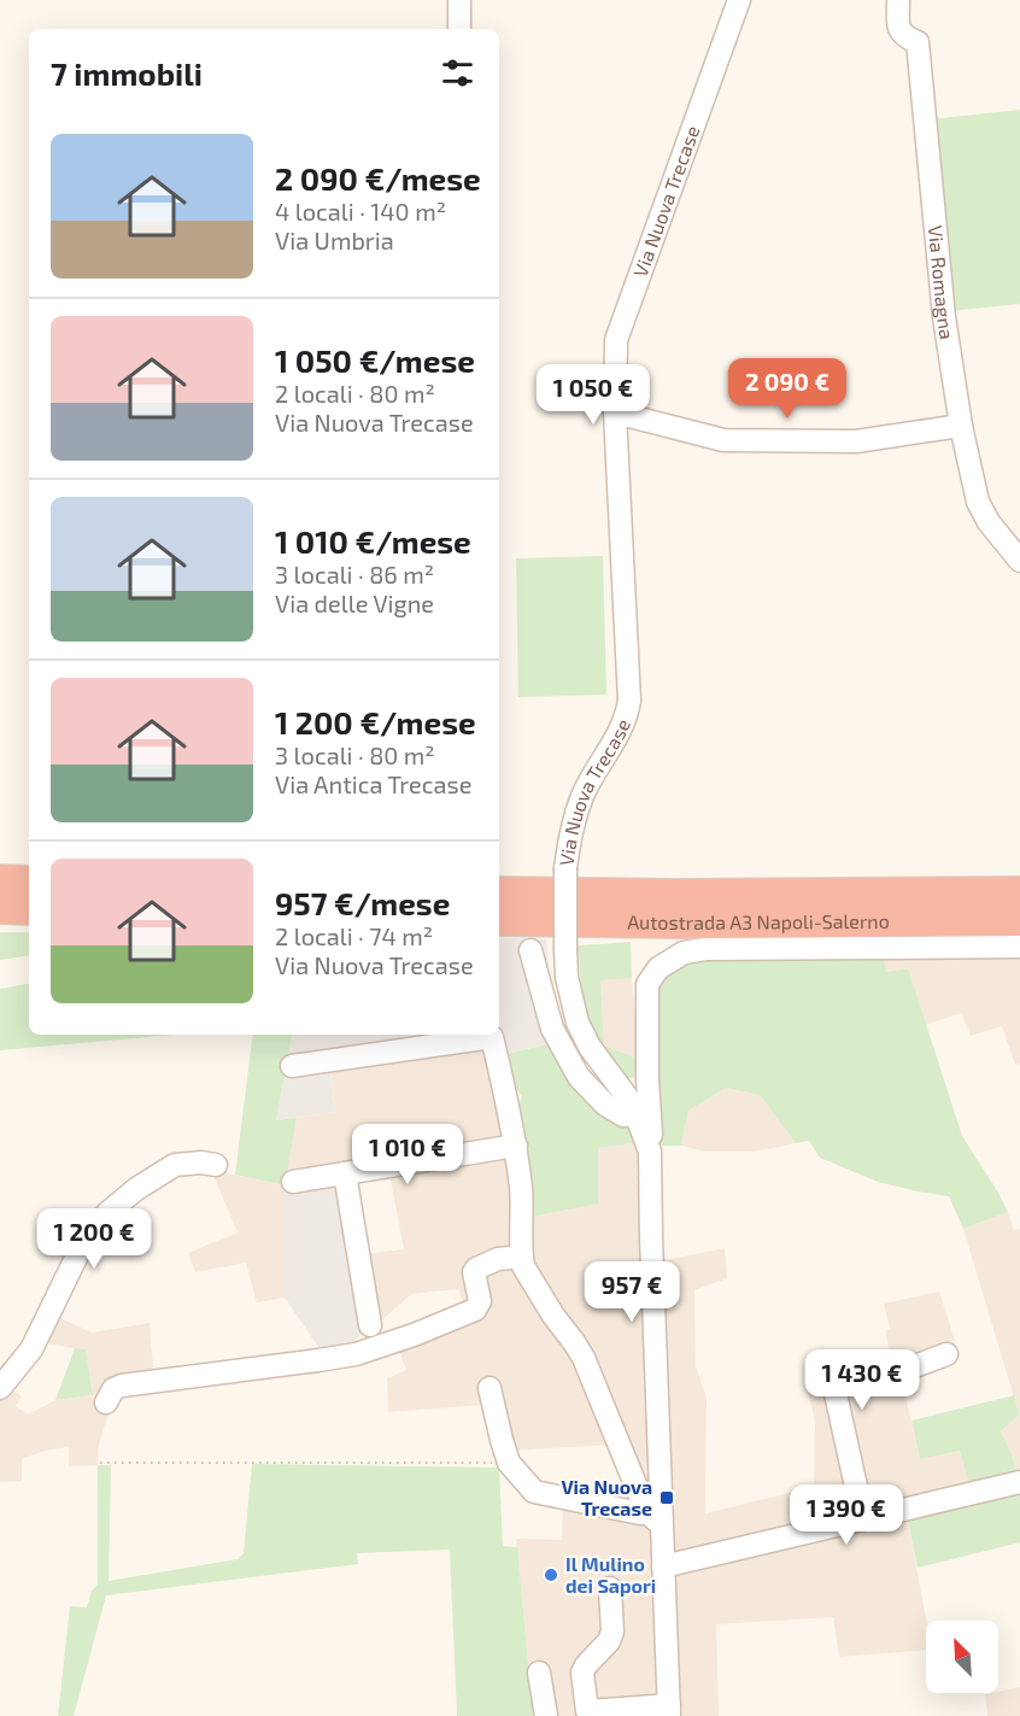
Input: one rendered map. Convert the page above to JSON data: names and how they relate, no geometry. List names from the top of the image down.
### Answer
{
  "streets": {
    "highway": ["Autostrada A3 Napoli-Salerno"],
    "street": ["Via Nuova Trecase", "Via Romagna"]
  },
  "places": {
    "transit": ["Via Nuova Trecase"],
    "other": ["Il Mulino dei Sapori"]
  },
  "north": "top left",
  "page": {
    "heading": "7 immobili",
    "list": [
      {
        "name": "2 090 €/mese",
        "note": "4 locali · 140 m² · Via Umbria"
      },
      {
        "name": "1 050 €/mese",
        "note": "2 locali · 80 m² · Via Nuova Trecase"
      },
      {
        "name": "1 010 €/mese",
        "note": "3 locali · 86 m² · Via delle Vigne"
      },
      {
        "name": "1 200 €/mese",
        "note": "3 locali · 80 m² · Via Antica Trecase"
      },
      {
        "name": "957 €/mese",
        "note": "2 locali · 74 m² · Via Nuova Trecase"
      }
    ],
    "price": [
      "2 090 €",
      "1 050 €",
      "1 010 €",
      "1 200 €",
      "957 €",
      "1 430 €",
      "1 390 €"
    ]
  }
}
